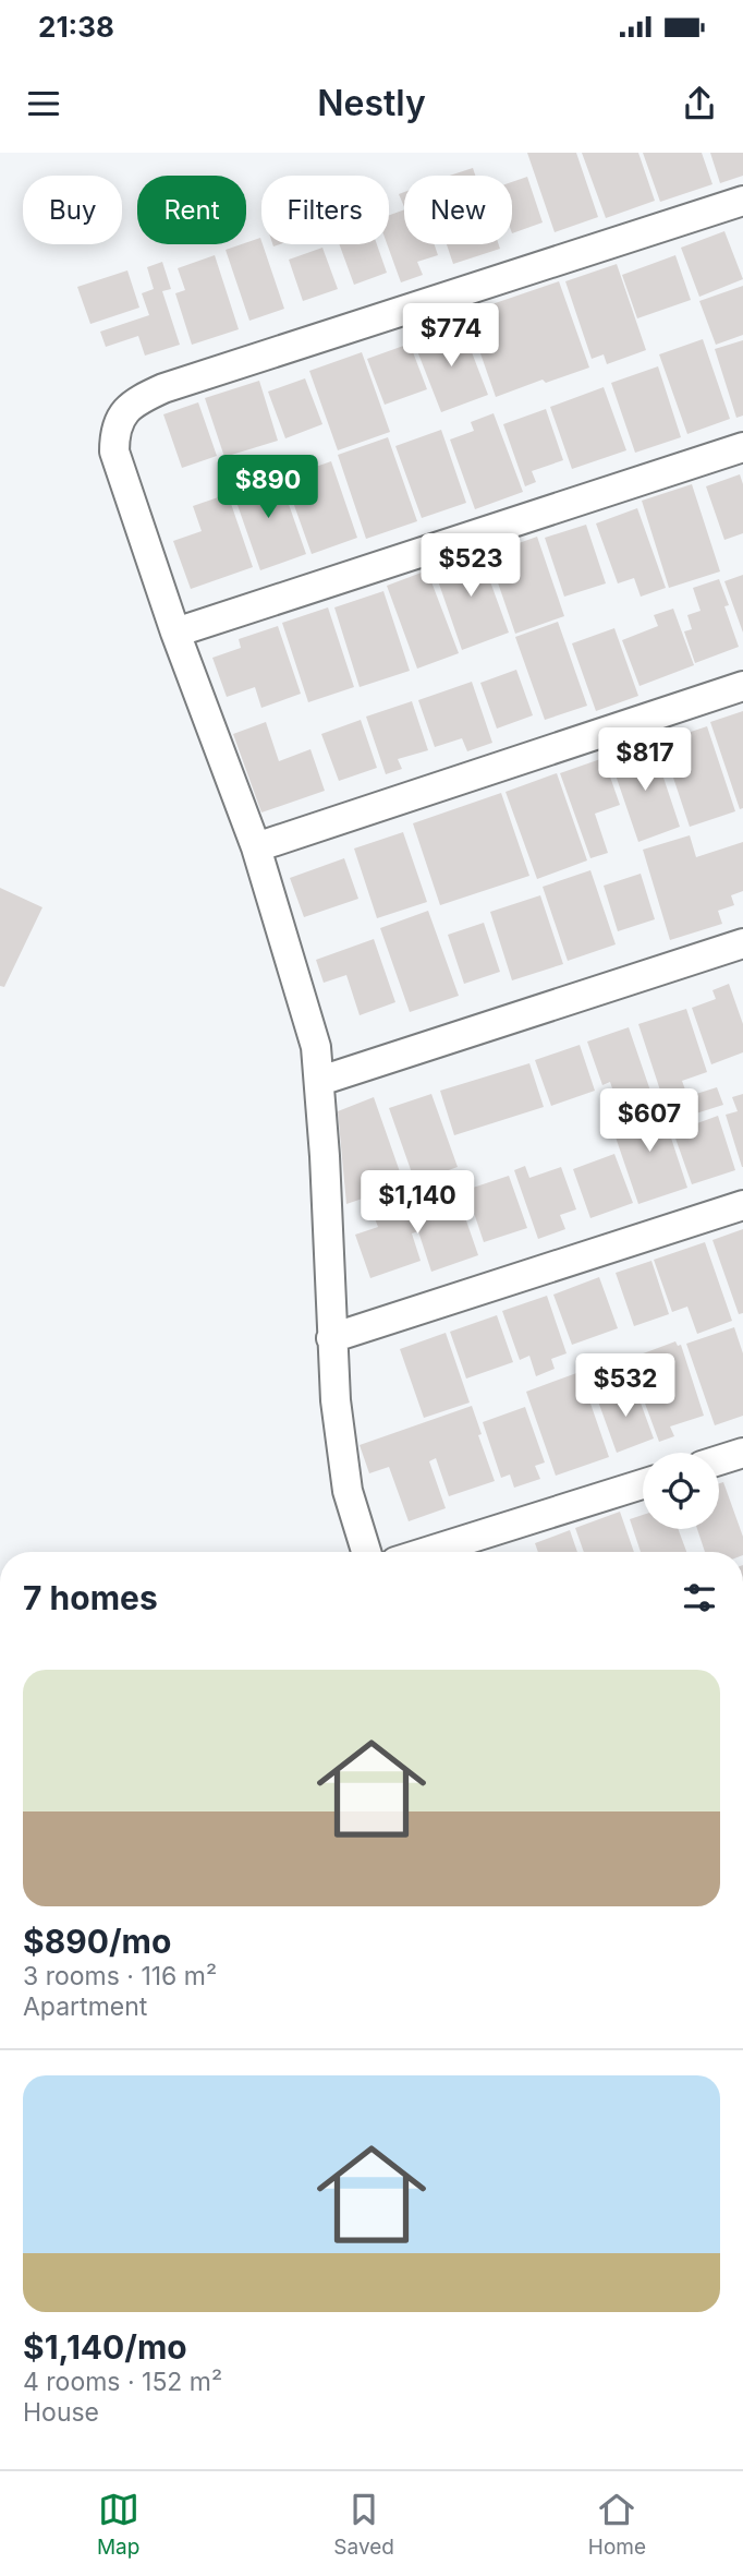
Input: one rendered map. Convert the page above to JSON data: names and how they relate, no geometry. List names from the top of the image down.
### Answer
{
  "page": {
    "status": "21:38",
    "header": "Nestly",
    "chip": [
      "Buy",
      "Rent",
      "Filters",
      "New"
    ],
    "price": [
      "$774",
      "$890",
      "$523",
      "$817",
      "$607",
      "$1,140",
      "$532"
    ],
    "heading": "7 homes",
    "list": [
      {
        "name": "$890/mo",
        "note": "3 rooms · 116 m² · Apartment"
      },
      {
        "name": "$1,140/mo",
        "note": "4 rooms · 152 m² · House"
      }
    ],
    "tabs": ["Map", "Saved", "Home"]
  }
}
